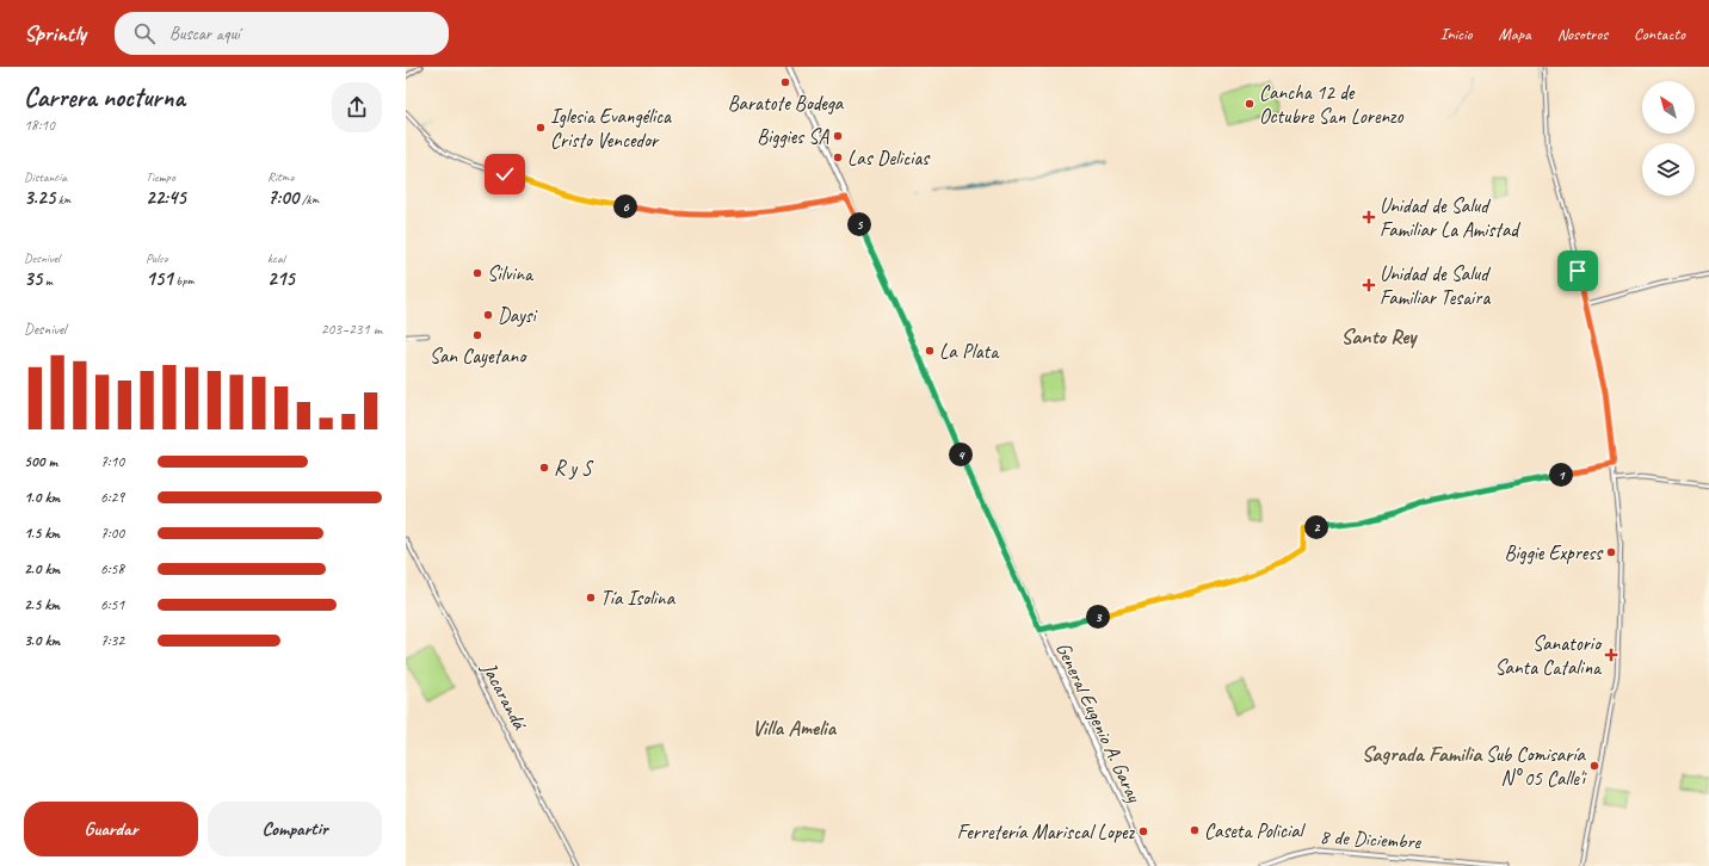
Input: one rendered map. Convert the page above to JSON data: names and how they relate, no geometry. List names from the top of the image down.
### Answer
{
  "streets": {
    "main road": ["General Eugenio A. Garay", "8 de Diciembre"],
    "street": ["Jacarandá"]
  },
  "districts": ["Santo Rey", "Villa Amelia", "Sagrada Familia"],
  "places": {
    "other": [
      "Baratote Bodega",
      "Cancha 12 de Octubre San Lorenzo",
      "Iglesia Evangélica Cristo Vencedor",
      "Biggies SA",
      "Las Delicias",
      "Silvina",
      "Daysi",
      "San Cayetano",
      "La Plata",
      "R y S",
      "Biggie Express",
      "Tía Isolina",
      "Sub Comisaría N° 05 Calle'i",
      "Caseta Policial",
      "Ferretería Mariscal Lopez"
    ],
    "health": ["Unidad de Salud Familiar La Amistad", "Unidad de Salud Familiar Tesaira", "Sanatorio Santa Catalina"]
  },
  "north": "top left",
  "page": {
    "header": "Sprintly",
    "search": "Buscar aquí",
    "nav": [
      "Inicio",
      "Mapa",
      "Nosotros",
      "Contacto"
    ],
    "heading": ["Carrera nocturna", "18:10"],
    "stats": [
      ["Distancia", "3.25 km"],
      ["Tiempo", "22:45"],
      ["Ritmo", "7:00 /km"],
      ["Desnivel", "35 m"],
      ["Pulso", "151 bpm"],
      ["kcal", "215"]
    ],
    "pins": [
      "6",
      "5",
      "4",
      "1",
      "2",
      "3"
    ],
    "chart": ["Desnivel", "203–231 m"],
    "list": [
      {
        "name": "500 m",
        "note": "7:10"
      },
      {
        "name": "1.0 km",
        "note": "6:29"
      },
      {
        "name": "1.5 km",
        "note": "7:00"
      },
      {
        "name": "2.0 km",
        "note": "6:58"
      },
      {
        "name": "2.5 km",
        "note": "6:51"
      },
      {
        "name": "3.0 km",
        "note": "7:32"
      }
    ],
    "buttons": ["Guardar", "Compartir"]
  }
}
